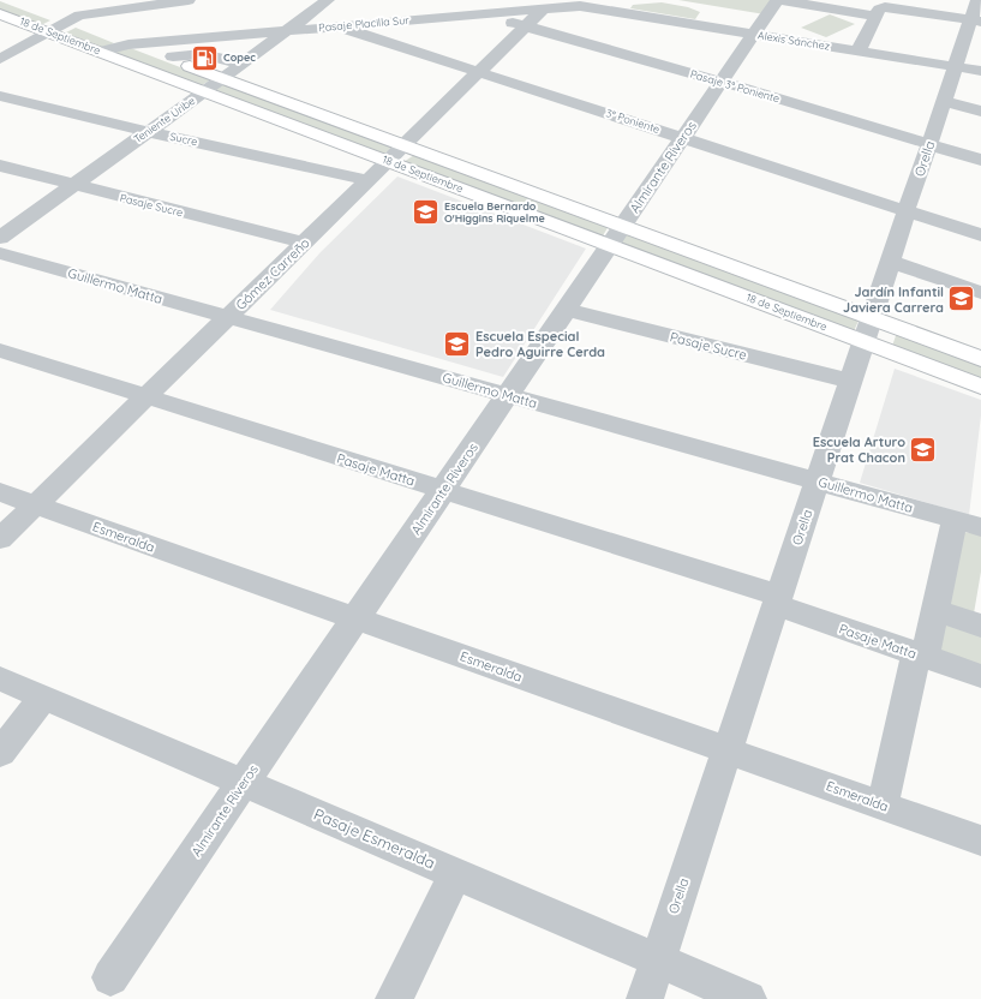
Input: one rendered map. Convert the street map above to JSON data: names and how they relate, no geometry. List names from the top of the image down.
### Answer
{
  "streets": {
    "main road": ["18 de Septiembre"],
    "street": [
      "Pasaje Placilla Sur",
      "Alexis Sánchez",
      "Pasaje 3° Poniente",
      "Teniente Uribe",
      "3° Poniente",
      "Sucre",
      "Orella",
      "Almirante Riveros",
      "Pasaje Sucre",
      "Gómez Carreño",
      "Guillermo Matta",
      "Pasaje Matta",
      "Esmeralda",
      "Pasaje Esmeralda"
    ]
  },
  "crossings": [
    ["Pasaje Placilla Sur", "18 de Septiembre"],
    ["Pasaje Placilla Sur", "Alexis Sánchez"],
    ["Pasaje Placilla Sur", "Pasaje 3° Poniente"],
    ["Pasaje Placilla Sur", "Teniente Uribe"],
    ["Pasaje Placilla Sur", "3° Poniente"],
    ["Pasaje Placilla Sur", "Gómez Carreño"],
    ["18 de Septiembre", "Teniente Uribe"],
    ["18 de Septiembre", "Orella"],
    ["18 de Septiembre", "Almirante Riveros"],
    ["18 de Septiembre", "Gómez Carreño"],
    ["Alexis Sánchez", "Orella"],
    ["Alexis Sánchez", "Almirante Riveros"],
    ["Pasaje 3° Poniente", "Orella"],
    ["Pasaje 3° Poniente", "Almirante Riveros"],
    ["Pasaje 3° Poniente", "Gómez Carreño"],
    ["Teniente Uribe", "Sucre"],
    ["Teniente Uribe", "Pasaje Sucre"],
    ["3° Poniente", "Orella"],
    ["3° Poniente", "Almirante Riveros"],
    ["3° Poniente", "Gómez Carreño"],
    ["Sucre", "Gómez Carreño"],
    ["Orella", "Pasaje Sucre"],
    ["Orella", "Guillermo Matta"],
    ["Orella", "Pasaje Matta"],
    ["Orella", "Esmeralda"],
    ["Orella", "Pasaje Esmeralda"],
    ["Almirante Riveros", "Pasaje Sucre"],
    ["Almirante Riveros", "Guillermo Matta"],
    ["Almirante Riveros", "Pasaje Matta"],
    ["Almirante Riveros", "Esmeralda"],
    ["Almirante Riveros", "Pasaje Esmeralda"],
    ["Pasaje Sucre", "Gómez Carreño"],
    ["Gómez Carreño", "Guillermo Matta"],
    ["Gómez Carreño", "Pasaje Matta"],
    ["Gómez Carreño", "Esmeralda"]
  ],
  "places": {
    "fuel station": ["Copec"],
    "school or university": [
      "Escuela Bernardo O'Higgins Riquelme",
      "Jardín Infantil Javiera Carrera",
      "Escuela Especial Pedro Aguirre Cerda",
      "Escuela Arturo Prat Chacon"
    ]
  }
}
